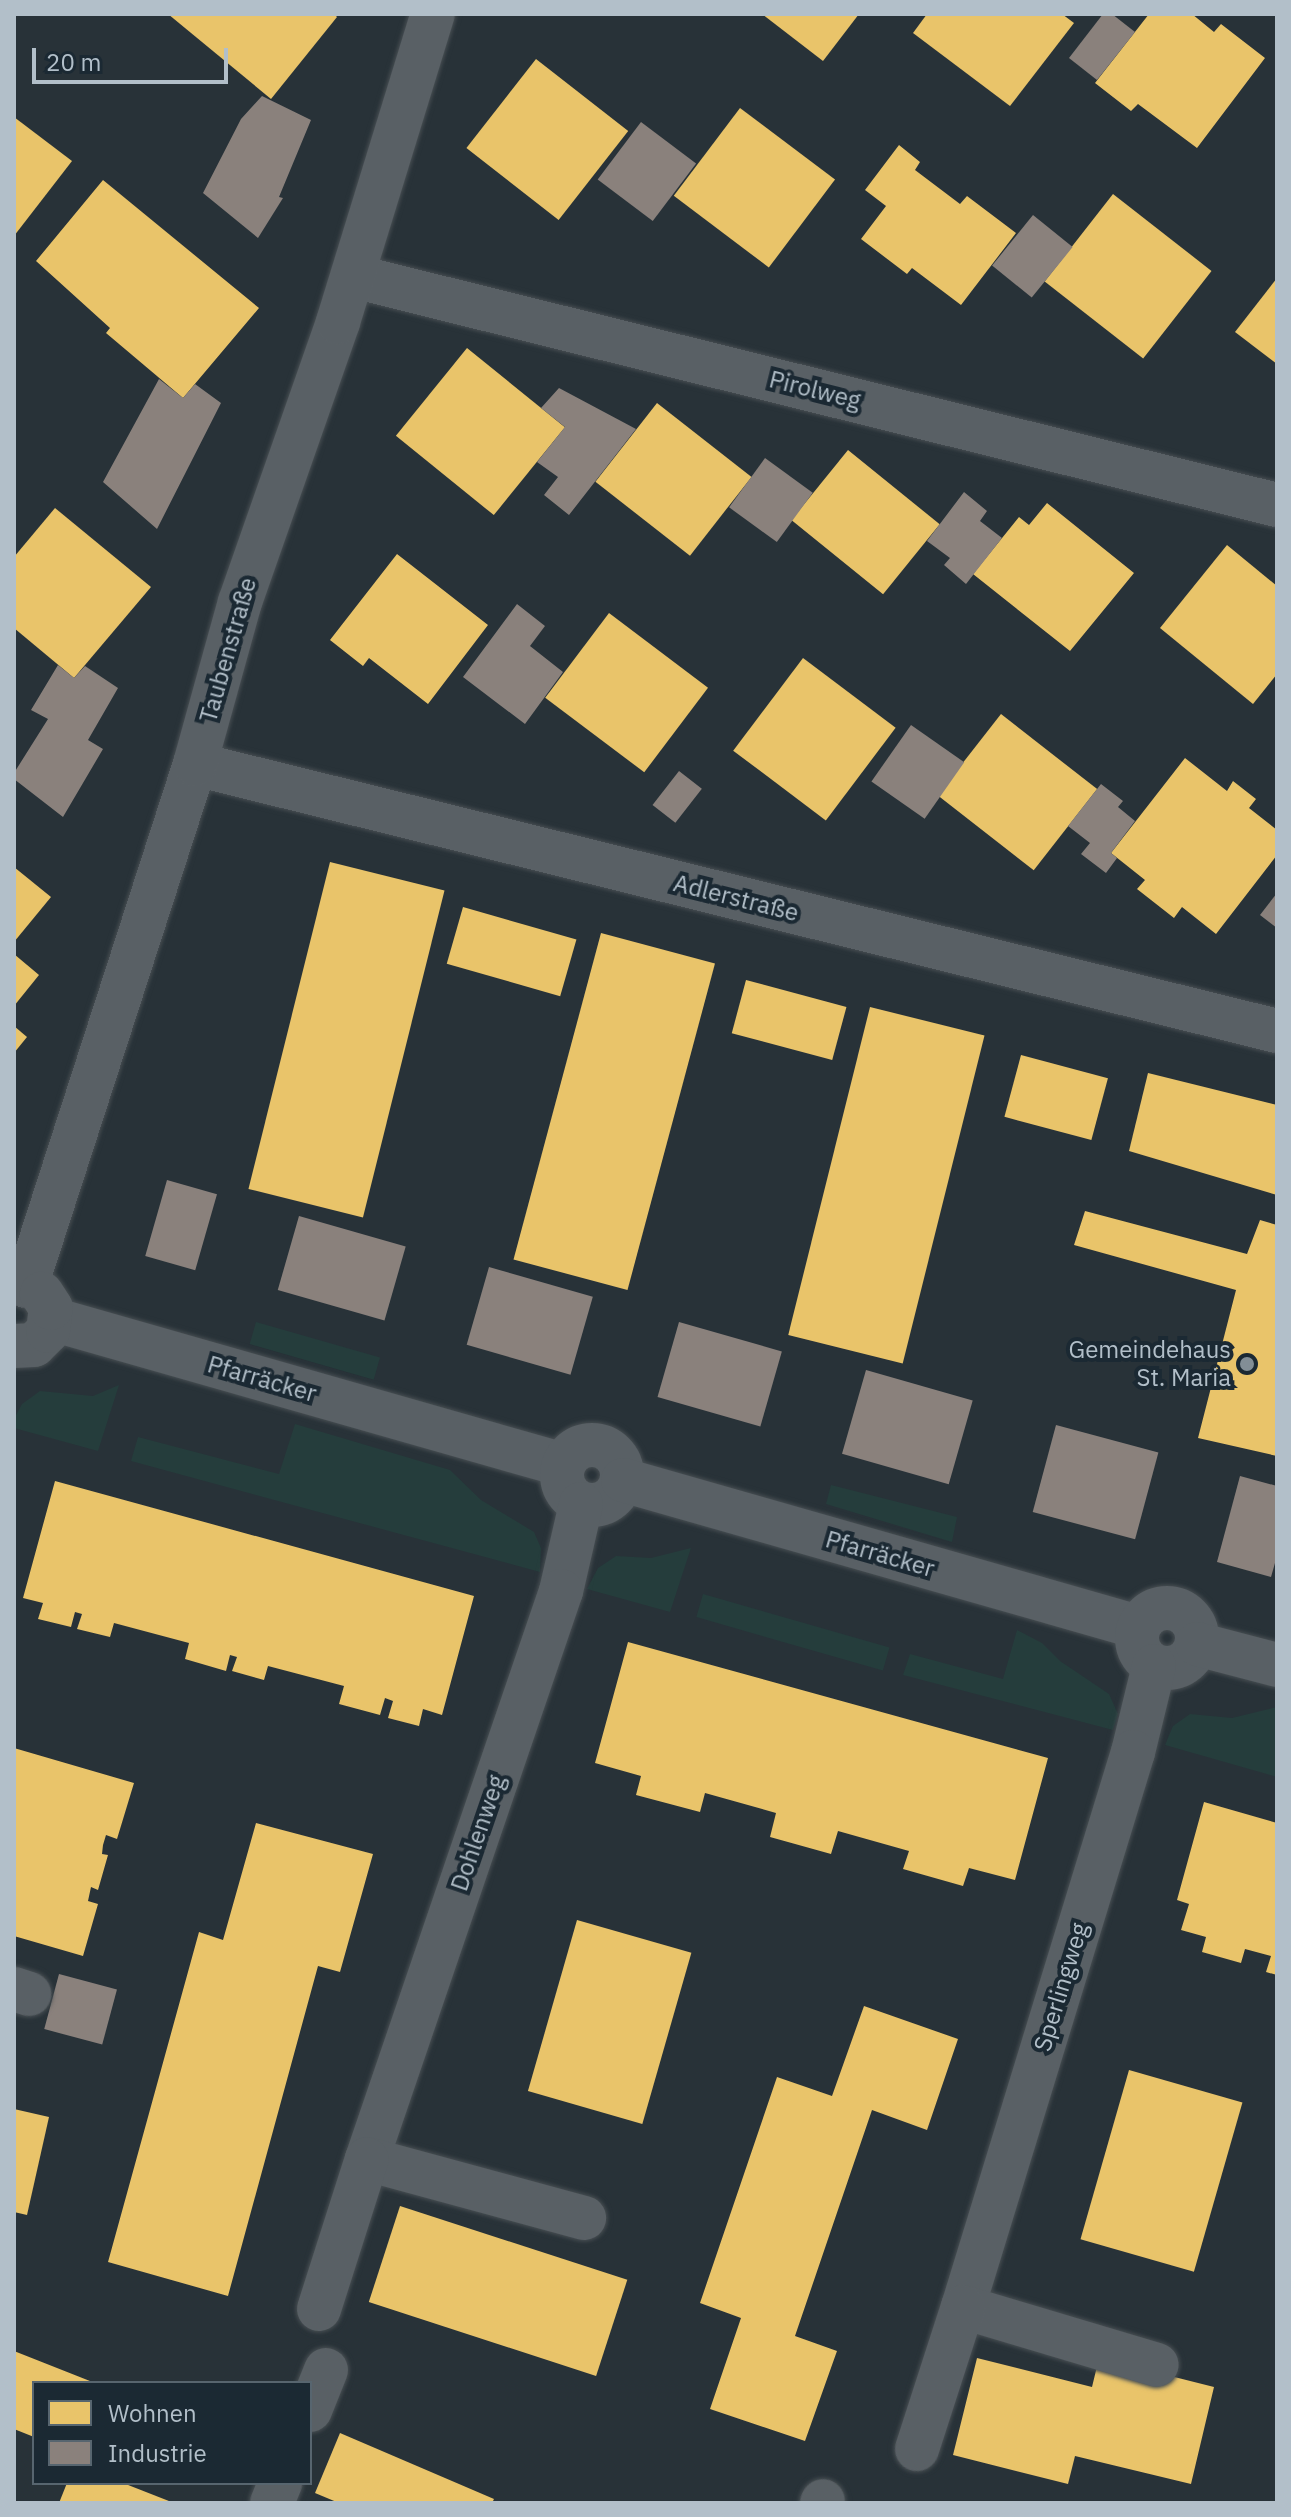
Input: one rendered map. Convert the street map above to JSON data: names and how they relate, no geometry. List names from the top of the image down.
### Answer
{
  "streets": {
    "street": [
      "Pirolweg",
      "Taubenstraße",
      "Adlerstraße",
      "Pfarräcker",
      "Dohlenweg",
      "Sperlingweg"
    ]
  },
  "crossings": [
    ["Pirolweg", "Taubenstraße"],
    ["Taubenstraße", "Adlerstraße"],
    ["Taubenstraße", "Pfarräcker"],
    ["Pfarräcker", "Dohlenweg"],
    ["Pfarräcker", "Sperlingweg"]
  ],
  "places": ["Gemeindehaus St. Maria"],
  "legend": ["Wohnen", "Industrie"],
  "scale_bar": "20 m"
}
